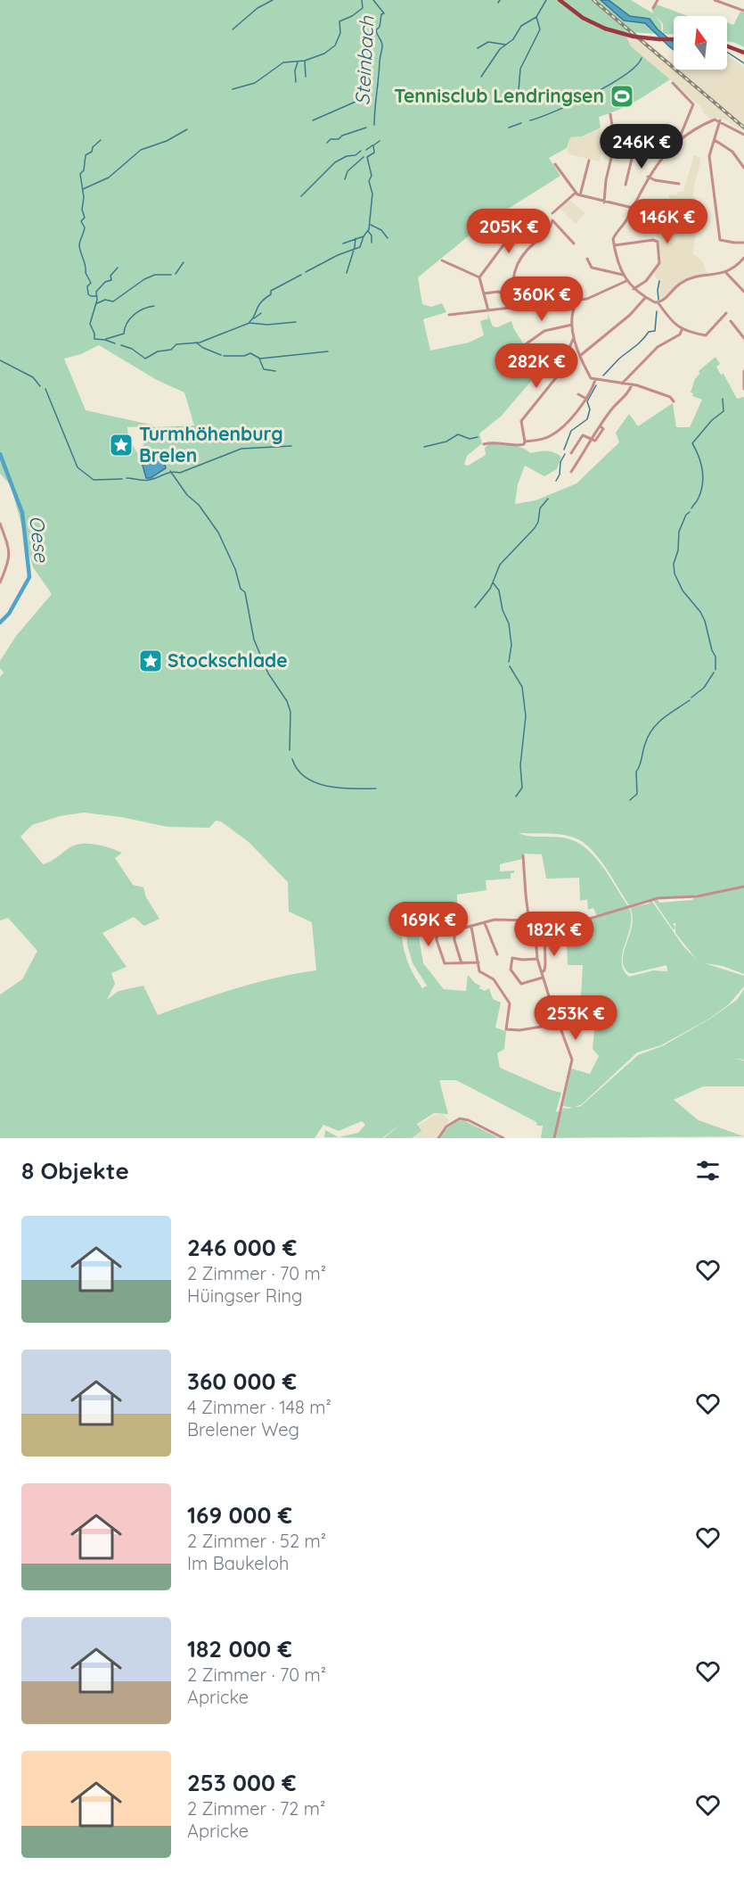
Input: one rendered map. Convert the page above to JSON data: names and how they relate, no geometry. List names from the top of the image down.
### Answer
{
  "water": ["Steinbach", "Oese"],
  "places": {
    "sports": ["Tennisclub Lendringsen"],
    "place": ["Turmhöhenburg Brelen", "Stockschlade"]
  },
  "north": "top",
  "page": {
    "price": [
      "246K €",
      "146K €",
      "205K €",
      "360K €",
      "282K €",
      "169K €",
      "182K €",
      "253K €"
    ],
    "heading": "8 Objekte",
    "list": [
      {
        "name": "246 000 €",
        "note": "2 Zimmer · 70 m² · Hüingser Ring"
      },
      {
        "name": "360 000 €",
        "note": "4 Zimmer · 148 m² · Brelener Weg"
      },
      {
        "name": "169 000 €",
        "note": "2 Zimmer · 52 m² · Im Baukeloh"
      },
      {
        "name": "182 000 €",
        "note": "2 Zimmer · 70 m² · Apricke"
      },
      {
        "name": "253 000 €",
        "note": "2 Zimmer · 72 m² · Apricke"
      }
    ]
  }
}
